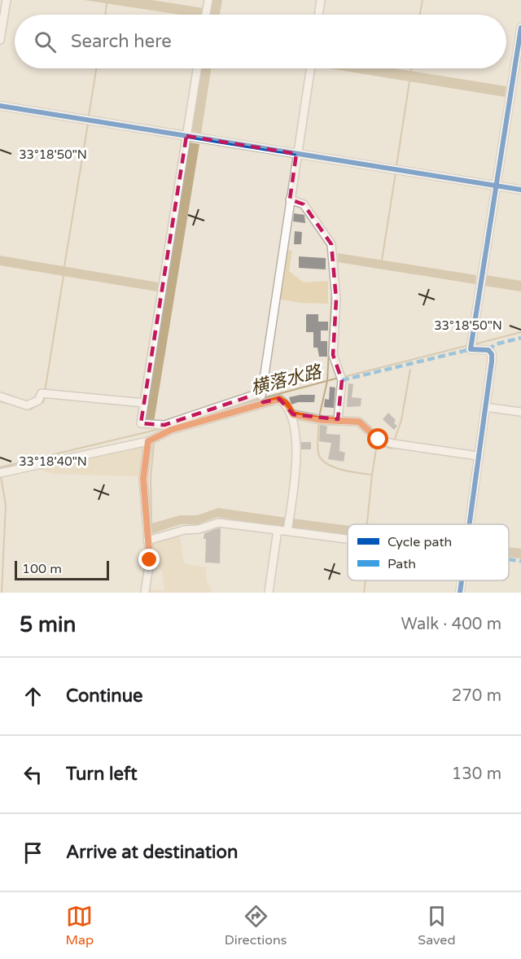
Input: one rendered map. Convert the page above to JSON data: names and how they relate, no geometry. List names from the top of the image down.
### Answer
{
  "water": ["横落水路"],
  "legend": ["Cycle path", "Path"],
  "scale_bar": "100 m",
  "page": {
    "search": "Search here",
    "scale": "100 m",
    "heading": ["5 min", "Walk · 400 m"],
    "list": [
      ["Continue", "270 m"],
      ["Turn left", "130 m"],
      "Arrive at destination"
    ],
    "nav": ["Map", "Directions", "Saved"]
  },
  "coordinates": ["33°18'50\"N", "33°18'40\"N"]
}
